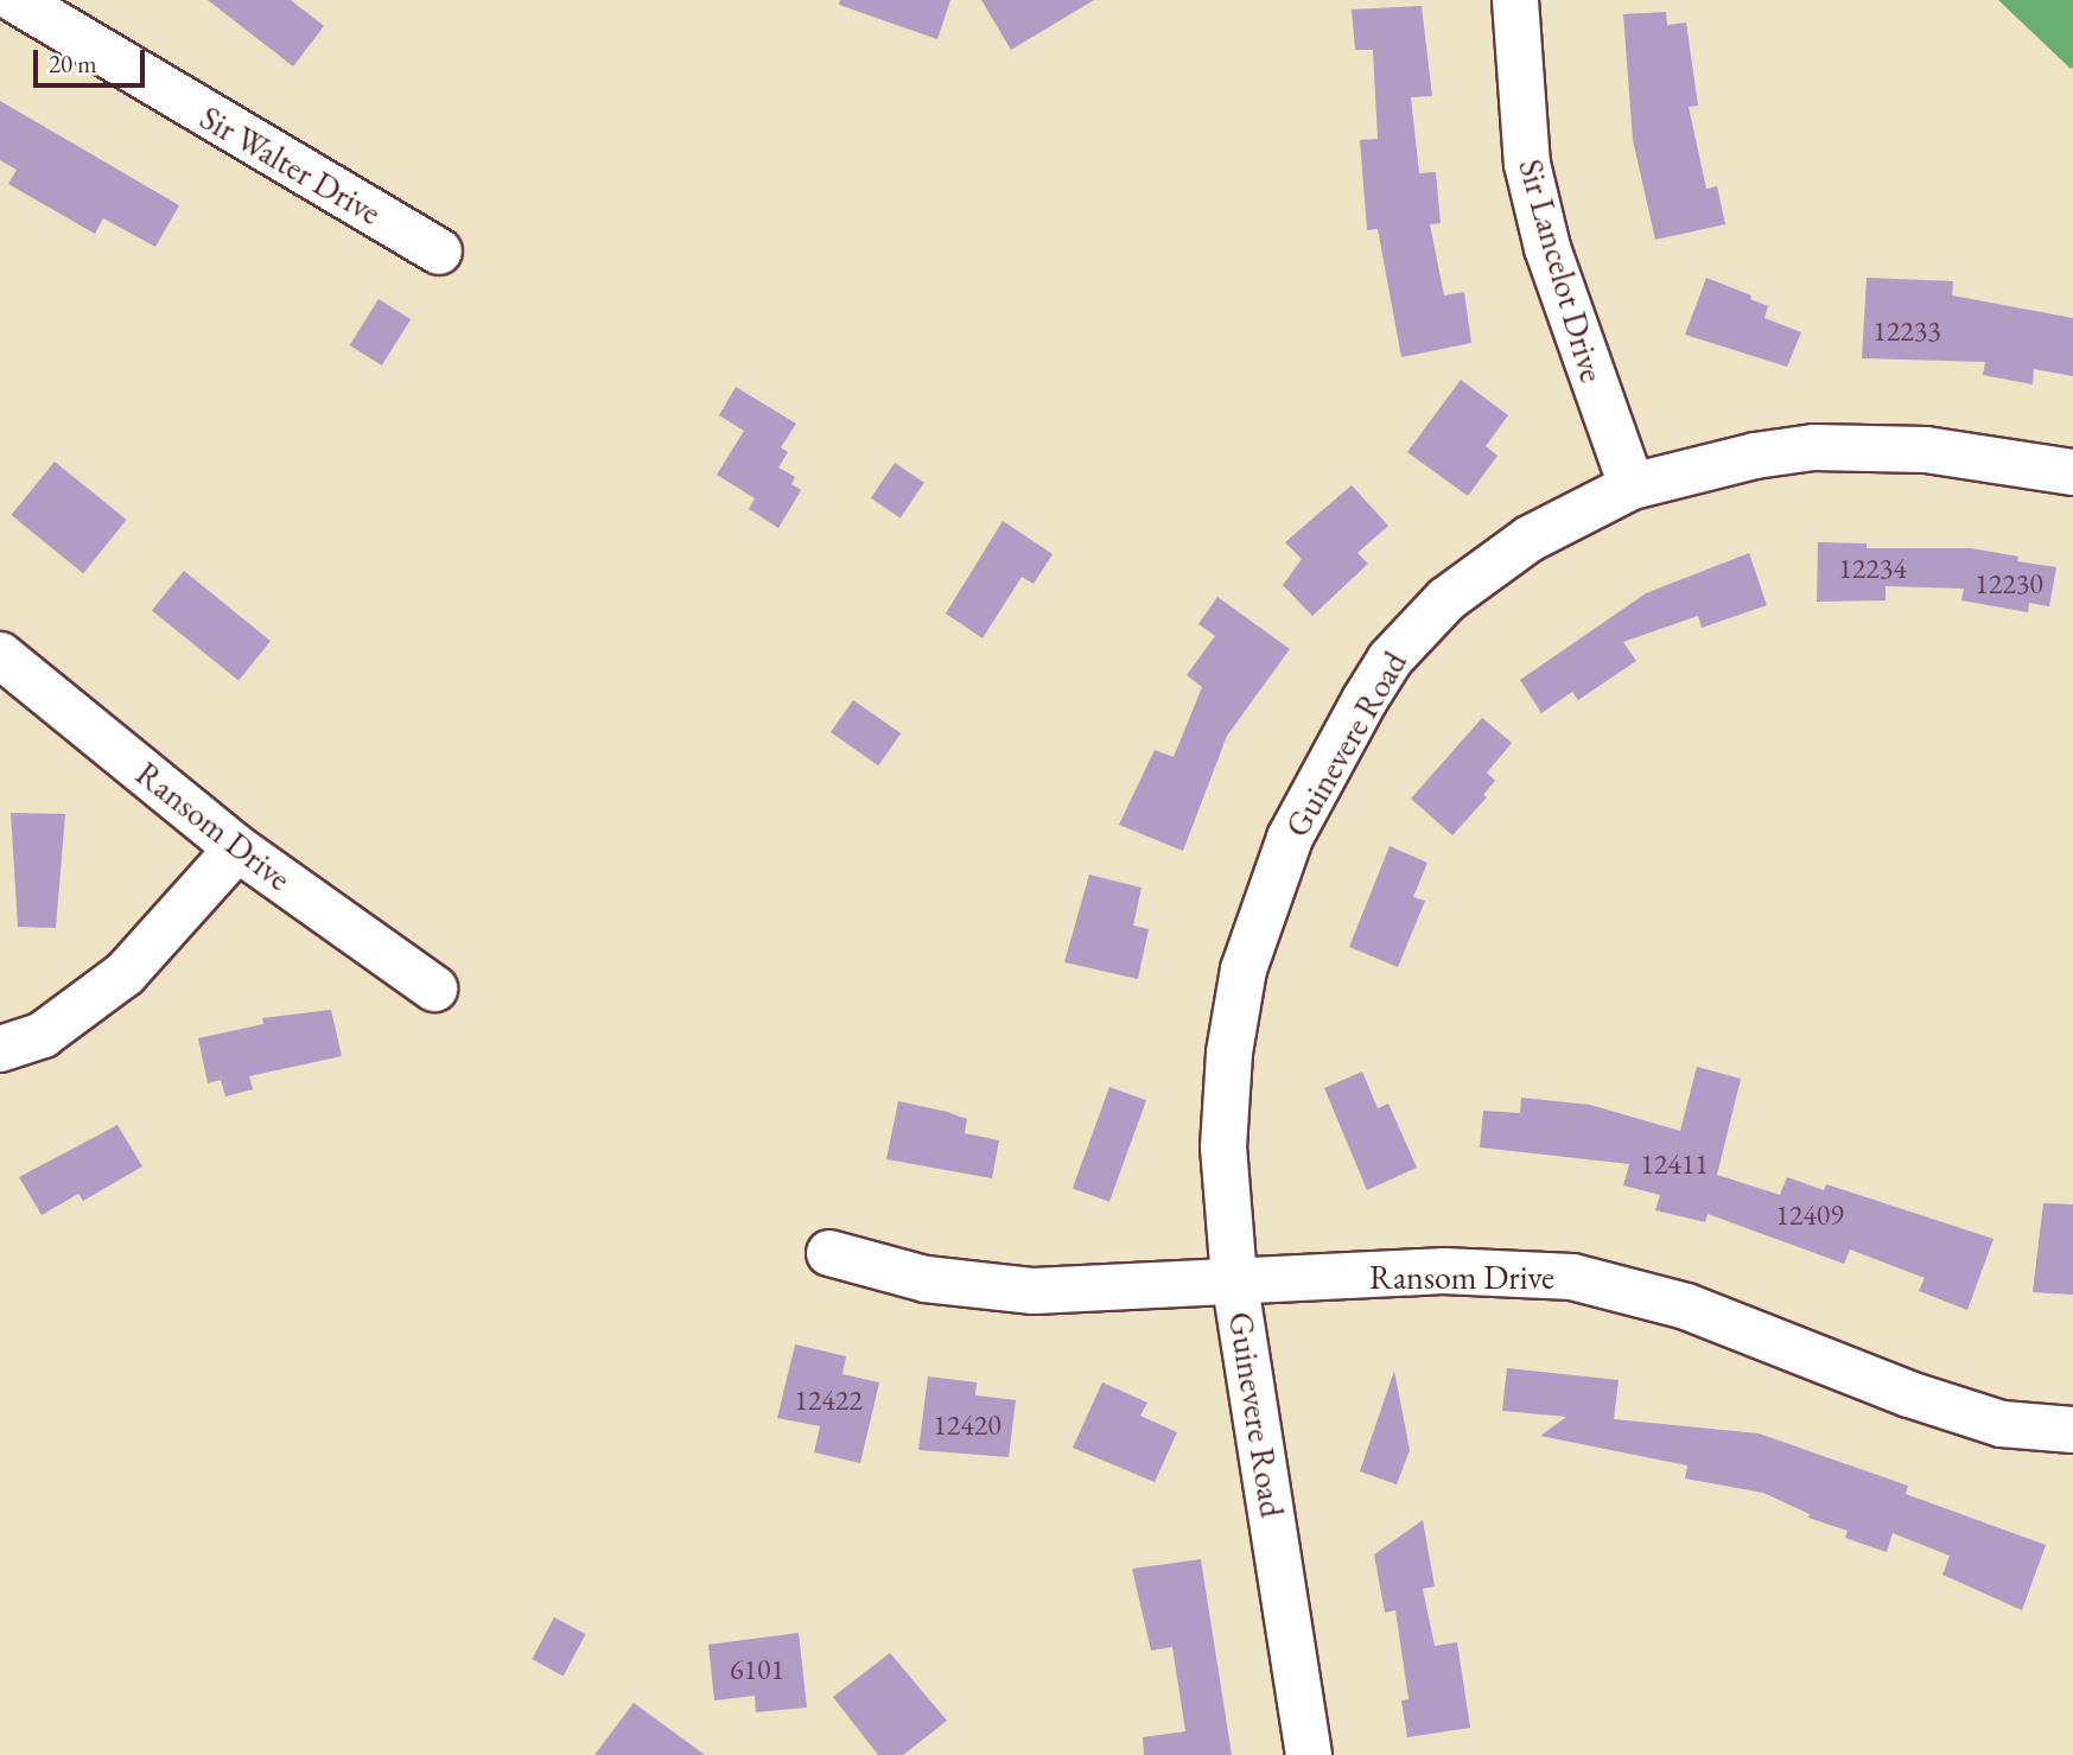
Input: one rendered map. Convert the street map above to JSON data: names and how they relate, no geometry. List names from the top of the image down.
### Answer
{
  "streets": {
    "street": [
      "Sir Walter Drive",
      "Sir Lancelot Drive",
      "Guinevere Road",
      "Ransom Drive"
    ]
  },
  "crossings": [
    ["Sir Lancelot Drive", "Guinevere Road"],
    ["Guinevere Road", "Ransom Drive"]
  ],
  "house_numbers": [
    "12233",
    "12234",
    "12230",
    "12411",
    "12409",
    "12422",
    "12420",
    "6101"
  ],
  "scale_bar": "20 m"
}
